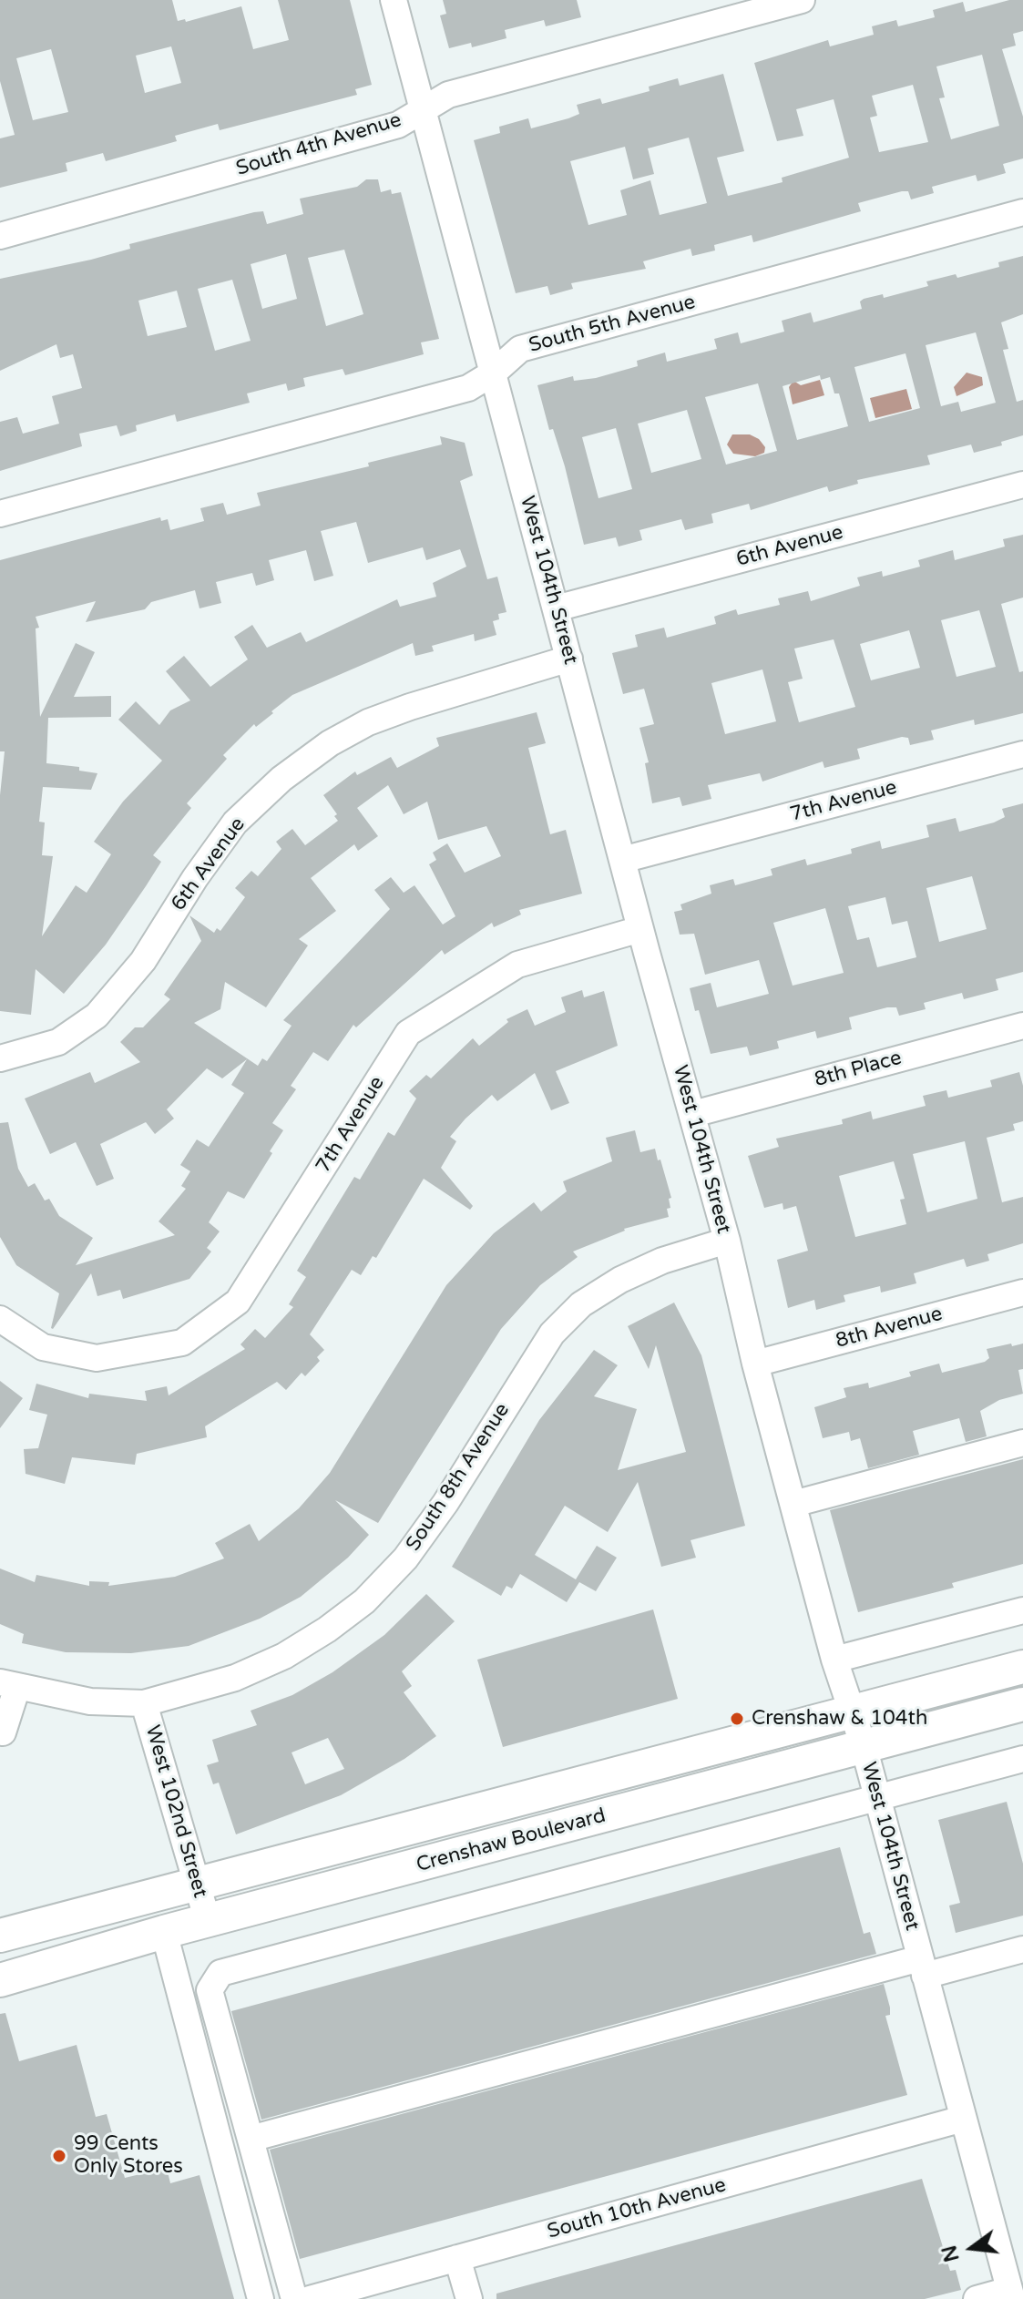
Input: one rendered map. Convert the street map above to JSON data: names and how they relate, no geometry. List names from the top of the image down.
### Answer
{
  "streets": {
    "main road": ["Crenshaw Boulevard"],
    "street": [
      "South 4th Avenue",
      "South 5th Avenue",
      "6th Avenue",
      "West 104th Street",
      "7th Avenue",
      "8th Place",
      "8th Avenue",
      "South 8th Avenue",
      "West 102nd Street",
      "South 10th Avenue"
    ]
  },
  "crossings": [
    ["South 4th Avenue", "West 104th Street"],
    ["South 5th Avenue", "West 104th Street"],
    ["6th Avenue", "West 104th Street"],
    ["West 104th Street", "7th Avenue"],
    ["West 104th Street", "8th Place"],
    ["West 104th Street", "8th Avenue"],
    ["West 104th Street", "South 8th Avenue"],
    ["West 104th Street", "Crenshaw Boulevard"],
    ["West 104th Street", "South 10th Avenue"],
    ["South 8th Avenue", "West 102nd Street"],
    ["West 102nd Street", "Crenshaw Boulevard"]
  ],
  "places": ["Crenshaw & 104th", "99 Cents Only Stores"],
  "north": "left"
}
